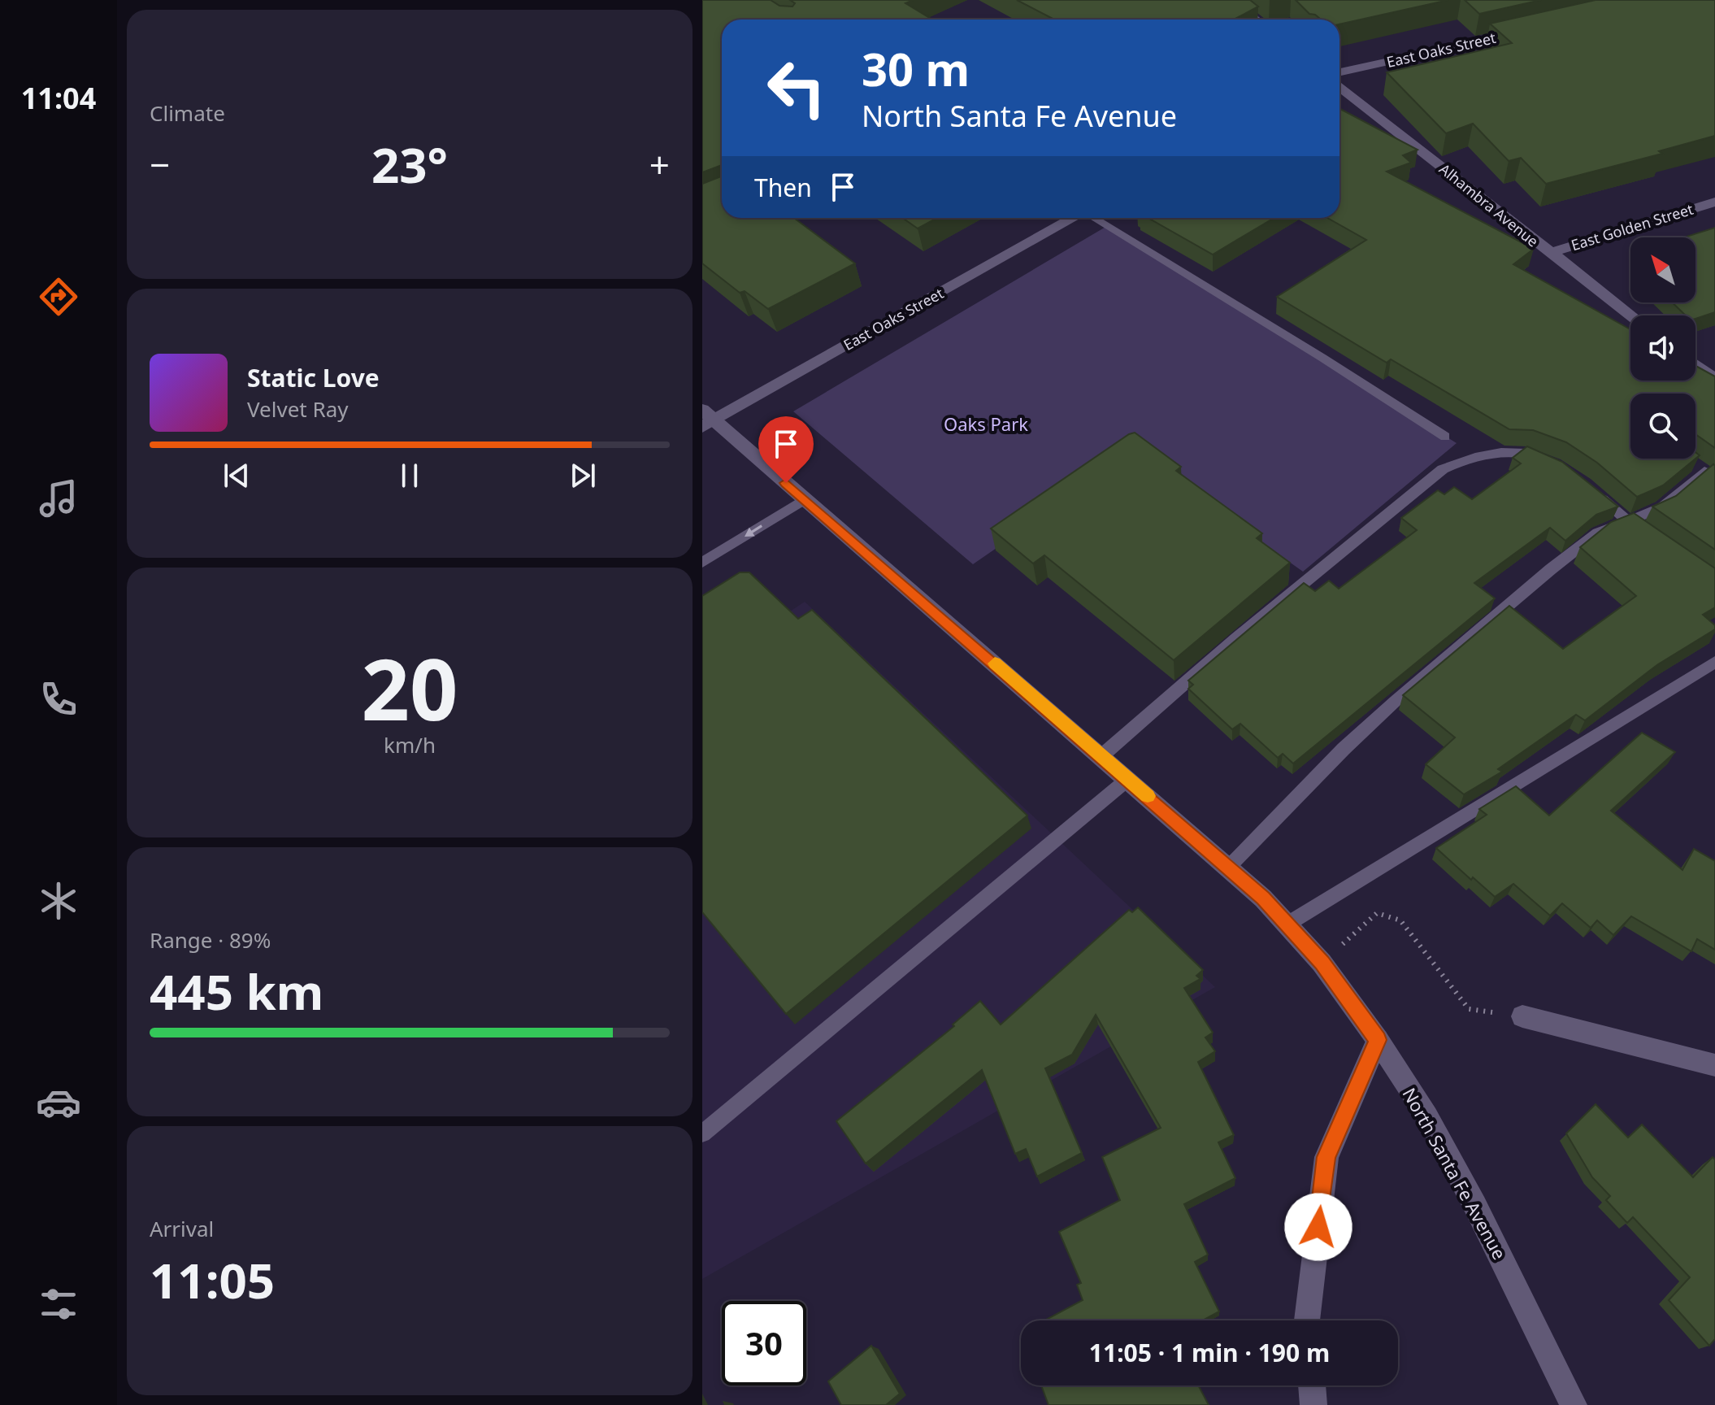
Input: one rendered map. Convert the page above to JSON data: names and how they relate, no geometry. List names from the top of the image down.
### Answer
{
  "streets": {
    "street": [
      "East Oaks Street",
      "Alhambra Avenue",
      "East Golden Street",
      "North Santa Fe Avenue"
    ]
  },
  "crossings": [
    ["East Oaks Street", "North Santa Fe Avenue"],
    ["Alhambra Avenue", "East Golden Street"]
  ],
  "parks": ["Oaks Park"],
  "north": "top left",
  "page": {
    "tabs": "11:04",
    "tile": [
      "Climate",
      ["20", "km/h"],
      ["Range · 89%", "445 km"],
      ["Arrival", "11:05"]
    ],
    "turn": ["30 m", "North Santa Fe Avenue"],
    "heat": ["−", "23°", "+"],
    "then": "Then",
    "song": ["Static Love", "Velvet Ray"],
    "limit": "30",
    "trip": "11:05 · 1 min · 190 m"
  }
}
